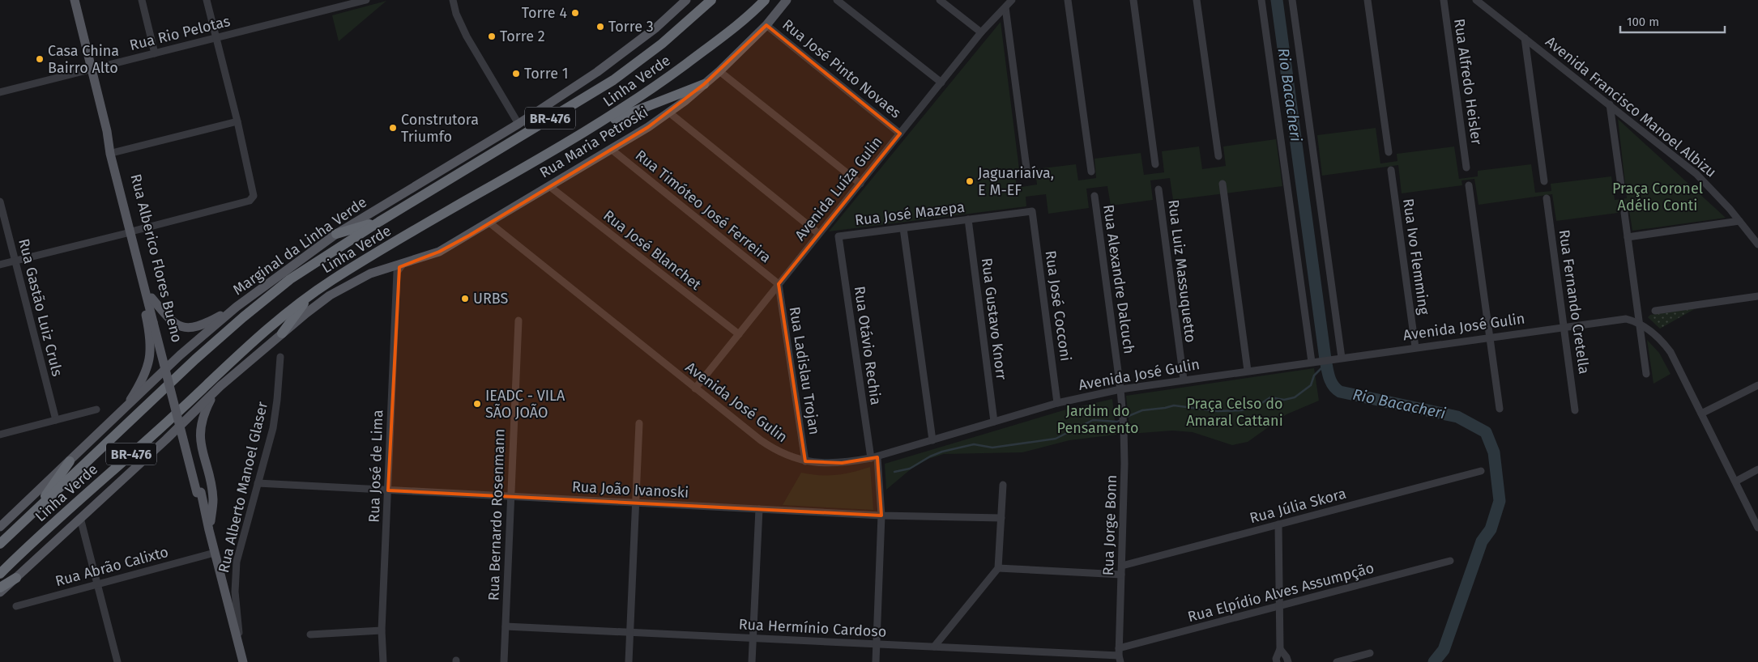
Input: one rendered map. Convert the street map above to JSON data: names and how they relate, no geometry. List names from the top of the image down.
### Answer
{
  "streets": {
    "highway": ["Linha Verde", "BR-476"],
    "main road": ["Rua Maria Petroski", "Marginal da Linha Verde", "Rua Alberico Flores Bueno"],
    "street": [
      "Rua Rio Pelotas",
      "Rua José Pinto Novaes",
      "Rua Alfredo Heisler",
      "Avenida Francisco Manoel Albizu",
      "Avenida Luíza Gulin",
      "Rua Timóteo José Ferreira",
      "Rua José Mazepa",
      "Rua José Blanchet",
      "Rua Ivo Flemming",
      "Rua Luiz Massuquetto",
      "Rua Alexandre Dalcuch",
      "Rua Fernando Cretella",
      "Rua José Cocconi",
      "Rua Gastão Luiz Cruls",
      "Rua Gustavo Knorr",
      "Avenida José Gulin",
      "Rua Otávio Rechia",
      "Rua Ladislau Trojan",
      "Rua José de Lima",
      "Rua Alberto Manoel Glaser",
      "Rua João Ivanoski",
      "Rua Júlia Skora",
      "Rua Bernardo Rosenmann",
      "Rua Jorge Bonn",
      "Rua Abrão Calixto",
      "Rua Elpídio Alves Assumpção",
      "Rua Hermínio Cardoso"
    ]
  },
  "crossings": [
    ["Rua Rio Pelotas", "Rua Alberico Flores Bueno"],
    ["Rua José Pinto Novaes", "Rua Maria Petroski"],
    ["Rua José Pinto Novaes", "Avenida Luíza Gulin"],
    ["Rua Maria Petroski", "Rua Timóteo José Ferreira"],
    ["Rua Maria Petroski", "Rua José Blanchet"],
    ["Rua Maria Petroski", "Avenida José Gulin"],
    ["Avenida Luíza Gulin", "Rua Timóteo José Ferreira"],
    ["Avenida Luíza Gulin", "Rua José Blanchet"],
    ["Avenida Luíza Gulin", "Avenida José Gulin"],
    ["Avenida Luíza Gulin", "Rua Ladislau Trojan"],
    ["Rua Timóteo José Ferreira", "Rua Ladislau Trojan"],
    ["Rua José Mazepa", "Rua José Cocconi"],
    ["Rua José Mazepa", "Rua Gustavo Knorr"],
    ["Rua José Mazepa", "Rua Otávio Rechia"],
    ["Rua Ivo Flemming", "Avenida José Gulin"],
    ["Rua Alberico Flores Bueno", "Rua Alberto Manoel Glaser"],
    ["Rua Alberico Flores Bueno", "Rua Abrão Calixto"],
    ["Rua Luiz Massuquetto", "Avenida José Gulin"],
    ["Rua Alexandre Dalcuch", "Avenida José Gulin"],
    ["Rua Alexandre Dalcuch", "Rua Jorge Bonn"],
    ["Rua Fernando Cretella", "Avenida José Gulin"],
    ["Rua José Cocconi", "Avenida José Gulin"],
    ["Rua Gustavo Knorr", "Avenida José Gulin"],
    ["Avenida José Gulin", "Rua Otávio Rechia"],
    ["Avenida José Gulin", "Rua Ladislau Trojan"],
    ["Avenida José Gulin", "Rua Jorge Bonn"],
    ["Rua Otávio Rechia", "Rua João Ivanoski"],
    ["Rua Otávio Rechia", "Rua Hermínio Cardoso"],
    ["Rua José de Lima", "Rua João Ivanoski"],
    ["Rua Alberto Manoel Glaser", "Rua João Ivanoski"],
    ["Rua João Ivanoski", "Rua Bernardo Rosenmann"],
    ["Rua Júlia Skora", "Rua Jorge Bonn"],
    ["Rua Bernardo Rosenmann", "Rua Hermínio Cardoso"],
    ["Rua Jorge Bonn", "Rua Elpídio Alves Assumpção"],
    ["Rua Jorge Bonn", "Rua Hermínio Cardoso"],
    ["Rua Elpídio Alves Assumpção", "Rua Hermínio Cardoso"]
  ],
  "water": ["Rio Bacacheri"],
  "parks": ["Praça Coronel Adélio Conti", "Praça Celso do Amaral Cattani", "Jardim do Pensamento"],
  "places": [
    "Torre 4",
    "Torre 3",
    "Torre 2",
    "Casa China Bairro Alto",
    "Torre 1",
    "Construtora Triumfo",
    "Jaguariaíva, E M-EF",
    "URBS",
    "IEADC - VILA SÃO JOÃO"
  ],
  "scale_bar": "100 m"
}
